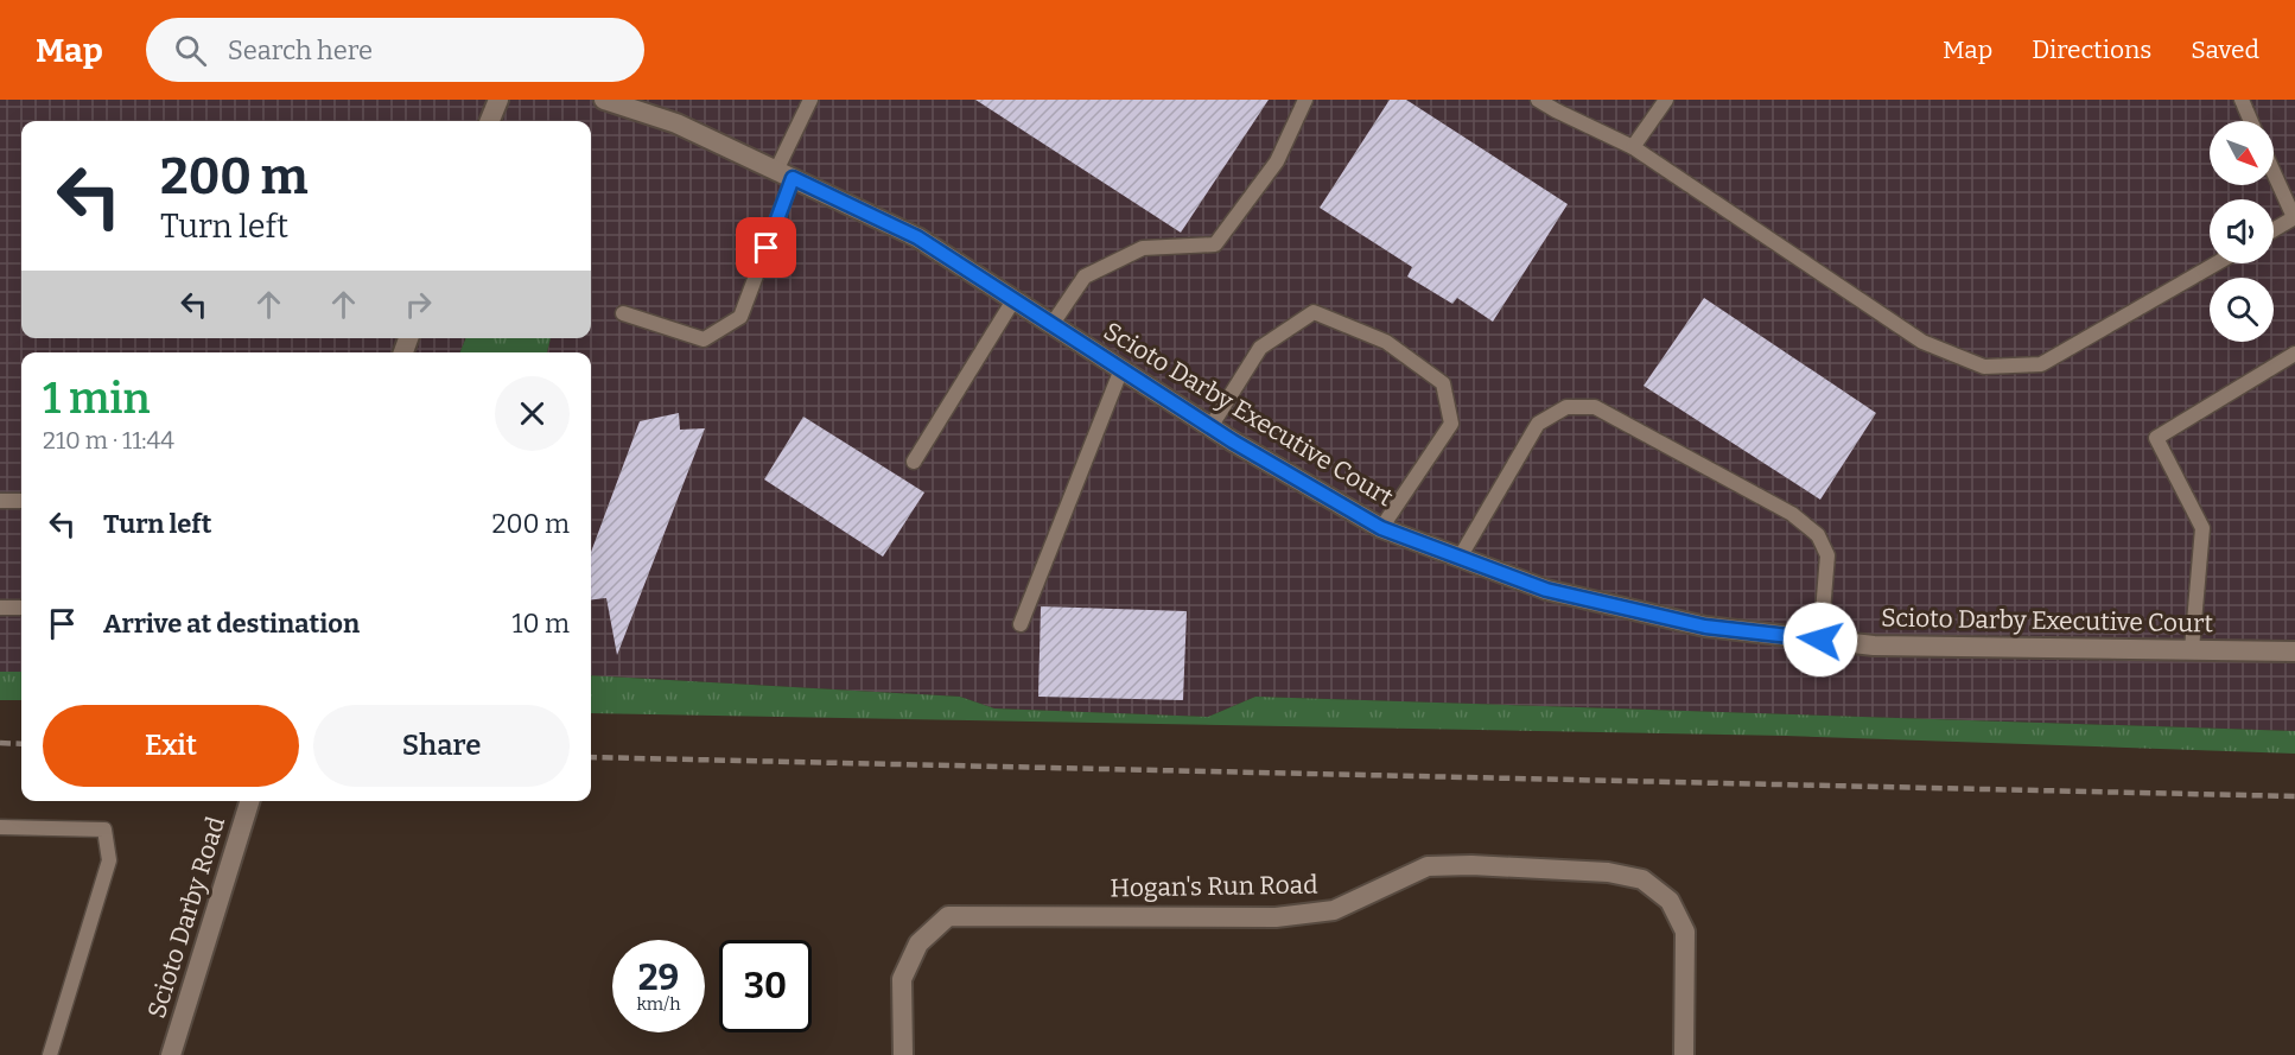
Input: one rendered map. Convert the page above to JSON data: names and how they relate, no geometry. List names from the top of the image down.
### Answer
{
  "streets": {
    "street": ["Scioto Darby Executive Court", "Hogan's Run Road", "Scioto Darby Road"]
  },
  "north": "bottom right",
  "page": {
    "header": "Map",
    "search": "Search here",
    "nav": ["Map", "Directions", "Saved"],
    "turn": ["200 m", "Turn left"],
    "heading": ["1 min", "210 m · 11:44"],
    "list": [
      {
        "name": "Turn left",
        "value": "200 m"
      },
      {
        "name": "Arrive at destination",
        "value": "10 m"
      }
    ],
    "buttons": ["Exit", "Share"],
    "speed": "29 km/h",
    "limit": "30"
  }
}
